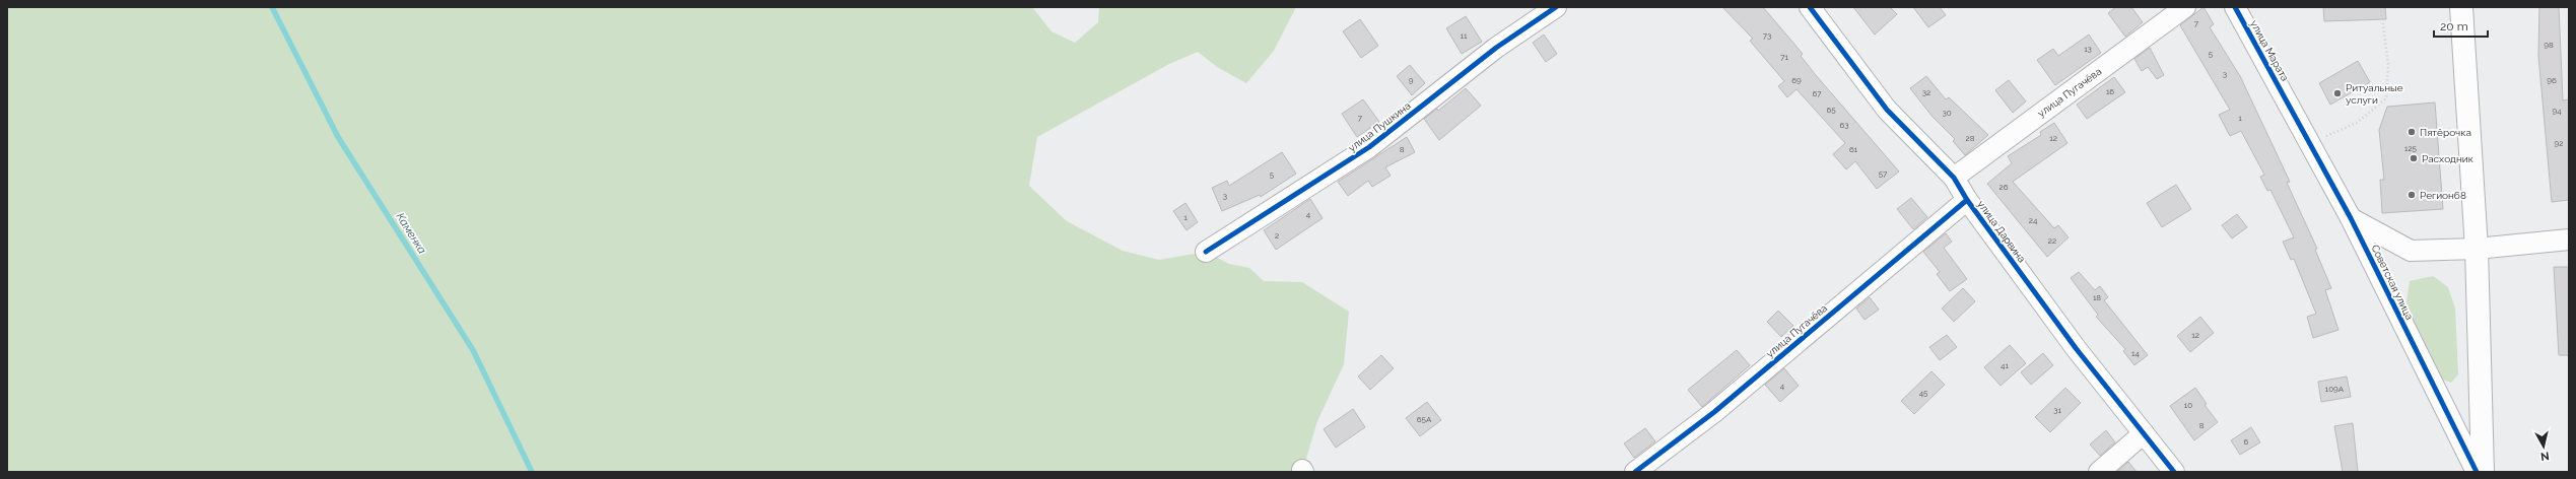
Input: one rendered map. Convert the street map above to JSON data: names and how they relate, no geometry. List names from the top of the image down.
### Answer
{
  "streets": {
    "street": [
      "улица Марата",
      "улица Пугачёва",
      "улица Пушкина",
      "улица Дарвина",
      "Советская улица"
    ]
  },
  "crossings": [
    ["улица Марата", "Советская улица"],
    ["улица Пугачёва", "улица Дарвина"]
  ],
  "water": ["Каменка"],
  "places": [
    "Ритуальные услуги",
    "Пятёрочка",
    "Расходник",
    "Регион68"
  ],
  "house_numbers": [
    "7",
    "11",
    "73",
    "98",
    "13",
    "5",
    "71",
    "3",
    "9",
    "69",
    "96",
    "16",
    "32",
    "67",
    "65",
    "94",
    "30",
    "7",
    "1",
    "63",
    "28",
    "12",
    "92",
    "125",
    "8",
    "61",
    "57",
    "5",
    "26",
    "3",
    "4",
    "1",
    "24",
    "2",
    "22",
    "18",
    "12",
    "14",
    "41",
    "4",
    "109А",
    "45",
    "10",
    "31",
    "65А",
    "8",
    "6"
  ],
  "scale_bar": "20 m",
  "north": "bottom"
}
